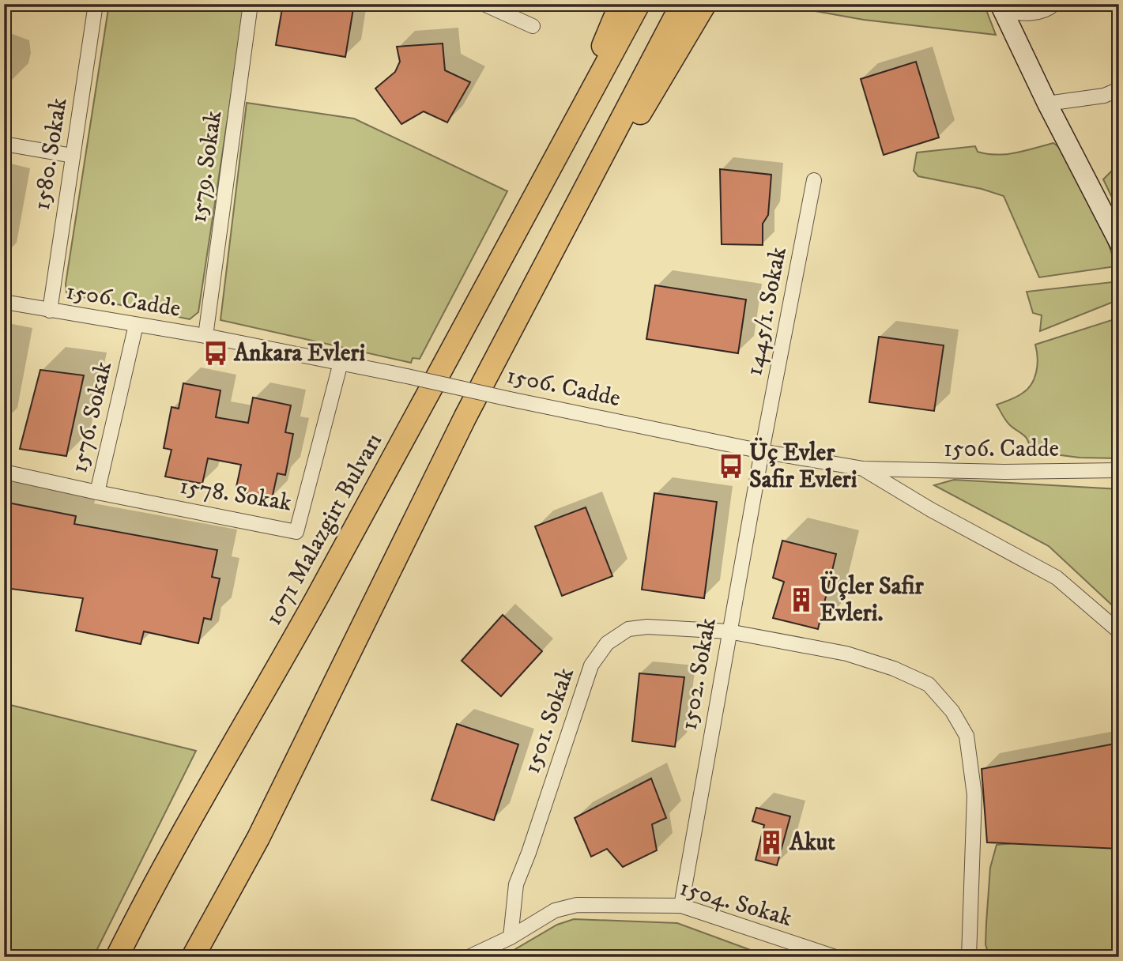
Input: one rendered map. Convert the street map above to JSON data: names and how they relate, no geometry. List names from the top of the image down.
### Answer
{
  "streets": {
    "main road": ["1071 Malazgirt Bulvarı"],
    "street": [
      "1580. Sokak",
      "1579. Sokak",
      "1506. Cadde",
      "1445/1. Sokak",
      "1576. Sokak",
      "1578. Sokak",
      "1502. Sokak",
      "1501. Sokak",
      "1504. Sokak"
    ]
  },
  "crossings": [
    ["1580. Sokak", "1506. Cadde"],
    ["1579. Sokak", "1506. Cadde"],
    ["1506. Cadde", "1445/1. Sokak"],
    ["1506. Cadde", "1576. Sokak"],
    ["1506. Cadde", "1578. Sokak"],
    ["1506. Cadde", "1502. Sokak"],
    ["1445/1. Sokak", "1502. Sokak"],
    ["1576. Sokak", "1578. Sokak"],
    ["1502. Sokak", "1501. Sokak"],
    ["1502. Sokak", "1504. Sokak"],
    ["1501. Sokak", "1504. Sokak"]
  ],
  "places": {
    "bus stop": ["Ankara Evleri", "Üç Evler Safir Evleri"],
    "building": ["Üçler Safir Evleri.", "Akut"]
  }
}
